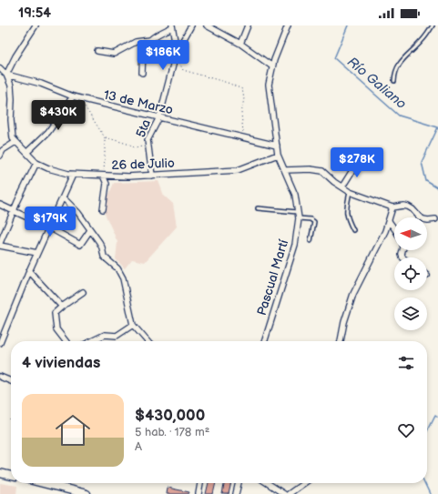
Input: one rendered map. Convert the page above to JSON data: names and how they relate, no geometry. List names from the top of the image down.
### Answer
{
  "streets": {
    "street": [
      "13 de Marzo",
      "5ta",
      "26 de Julio",
      "Pascual Martí"
    ]
  },
  "crossings": [
    ["13 de Marzo", "5ta"],
    ["13 de Marzo", "Pascual Martí"],
    ["5ta", "26 de Julio"],
    ["26 de Julio", "Pascual Martí"]
  ],
  "water": ["Río Galiano"],
  "north": "left",
  "page": {
    "status": "19:54",
    "price": [
      "$186K",
      "$430K",
      "$278K",
      "$179K"
    ],
    "heading": "4 viviendas",
    "list": [
      {
        "name": "$430,000",
        "note": "5 hab. · 178 m² · A"
      }
    ]
  }
}
